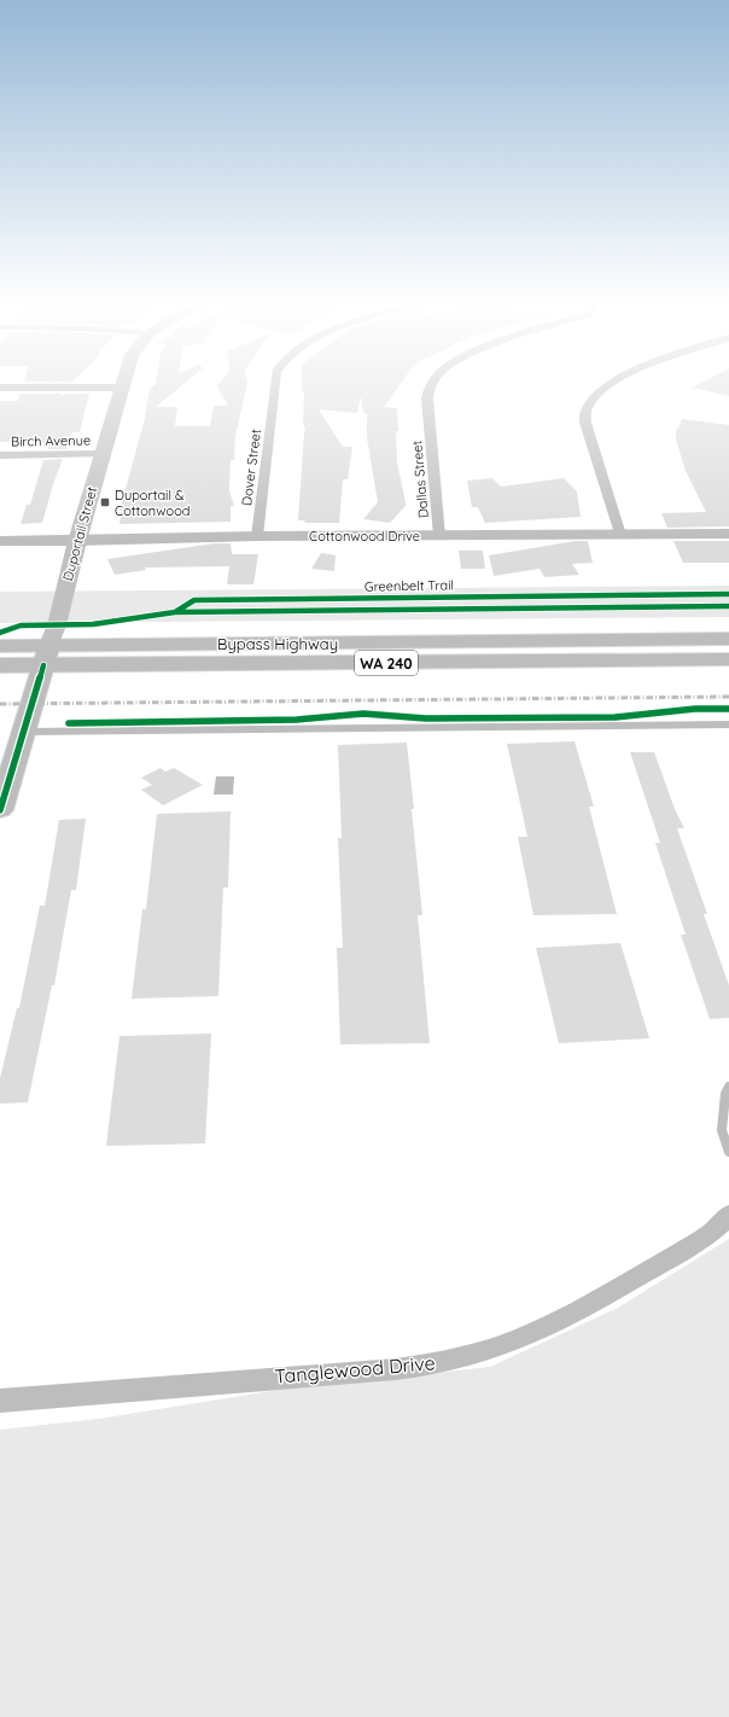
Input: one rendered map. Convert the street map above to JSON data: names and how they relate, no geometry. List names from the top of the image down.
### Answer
{
  "streets": {
    "main road": ["Duportail Street", "Bypass Highway", "WA 240"],
    "street": [
      "Birch Avenue",
      "Dover Street",
      "Dallas Street",
      "Cottonwood Drive",
      "Tanglewood Drive"
    ],
    "cycle path": ["Greenbelt Trail"]
  },
  "crossings": [
    ["Birch Avenue", "Duportail Street"],
    ["Dover Street", "Cottonwood Drive"],
    ["Dallas Street", "Cottonwood Drive"],
    ["Duportail Street", "Cottonwood Drive"],
    ["Duportail Street", "Bypass Highway"]
  ],
  "places": {
    "transit": ["Duportail & Cottonwood"]
  }
}
